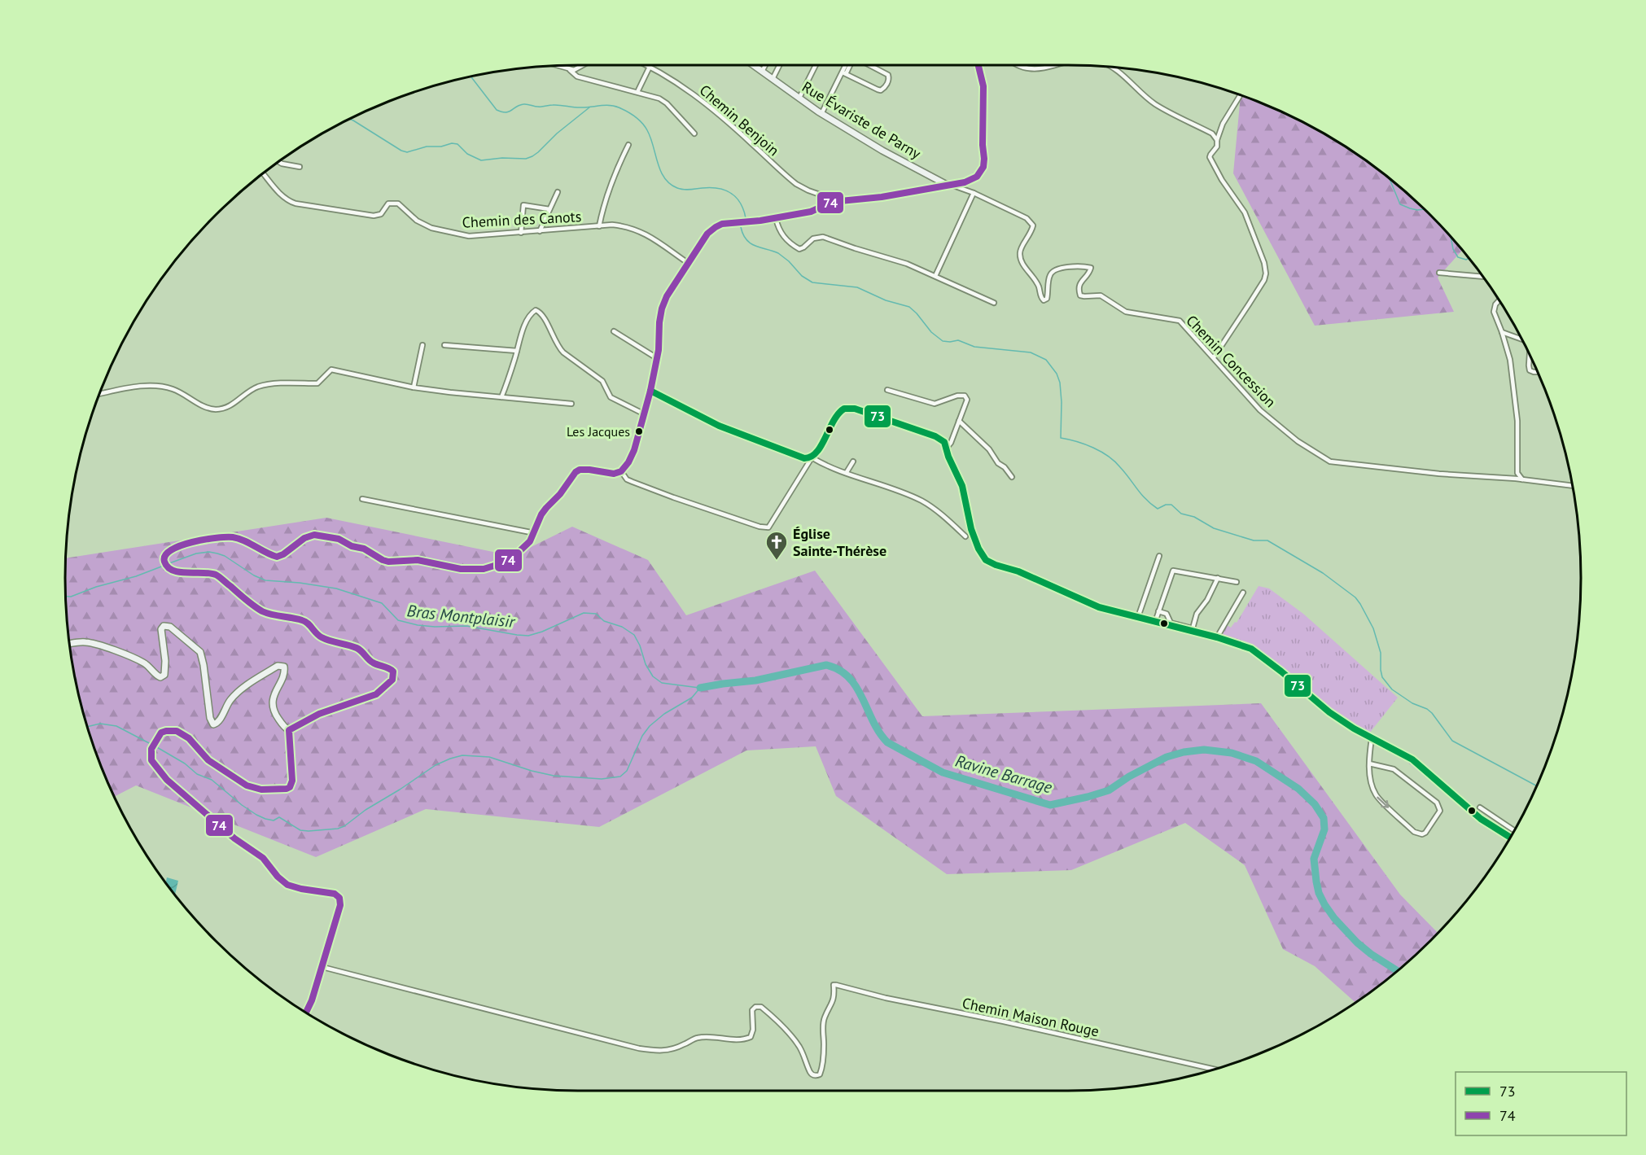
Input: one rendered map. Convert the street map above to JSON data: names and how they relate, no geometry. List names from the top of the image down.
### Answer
{
  "streets": {
    "main road": ["Rue Évariste de Parny"],
    "street": [
      "Chemin Benjoin",
      "Chemin des Canots",
      "Chemin Concession",
      "Chemin Maison Rouge"
    ]
  },
  "crossings": [
    ["Rue Évariste de Parny", "Chemin Concession"]
  ],
  "water": ["Bras Montplaisir", "Ravine Barrage"],
  "places": {
    "other": ["Les Jacques"],
    "church": ["Église Sainte-Thérèse"]
  },
  "lines": ["transit line 74", "transit line 73"],
  "legend": ["73", "74"]
}
